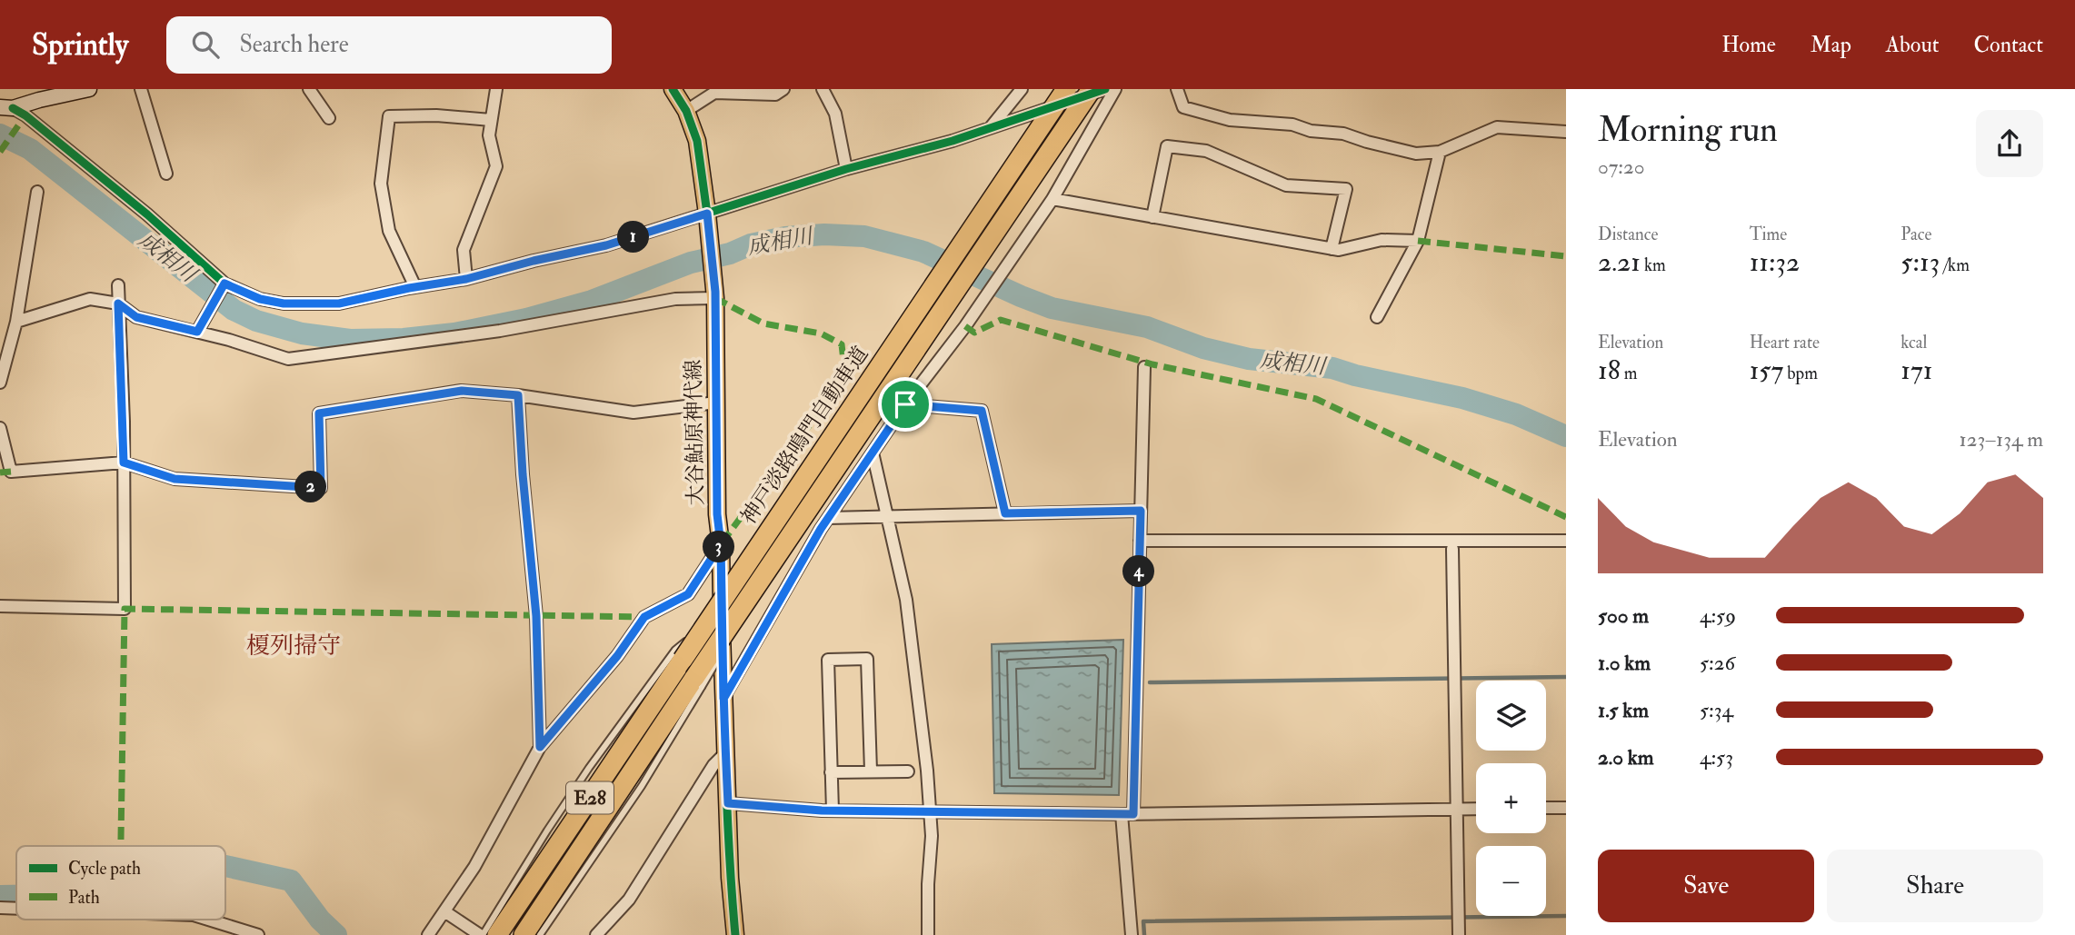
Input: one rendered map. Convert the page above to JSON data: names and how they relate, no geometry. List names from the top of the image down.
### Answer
{
  "streets": {
    "highway": ["神戸淡路鳴門自動車道", "E28"],
    "main road": ["大谷鮎原神代線"]
  },
  "districts": ["榎列掃守"],
  "water": ["成相川"],
  "legend": ["Cycle path", "Path"],
  "page": {
    "header": "Sprintly",
    "search": "Search here",
    "nav": [
      "Home",
      "Map",
      "About",
      "Contact"
    ],
    "heading": ["Morning run", "07:20"],
    "stats": [
      ["Distance", "2.21 km"],
      ["Time", "11:32"],
      ["Pace", "5:13 /km"],
      ["Elevation", "18 m"],
      ["Heart rate", "157 bpm"],
      ["kcal", "171"]
    ],
    "pins": [
      "1",
      "2",
      "3",
      "4"
    ],
    "chart": ["Elevation", "123–134 m"],
    "list": [
      {
        "name": "500 m",
        "note": "4:59"
      },
      {
        "name": "1.0 km",
        "note": "5:26"
      },
      {
        "name": "1.5 km",
        "note": "5:34"
      },
      {
        "name": "2.0 km",
        "note": "4:53"
      }
    ],
    "map_buttons": ["+", "−"],
    "buttons": ["Save", "Share"]
  }
}
